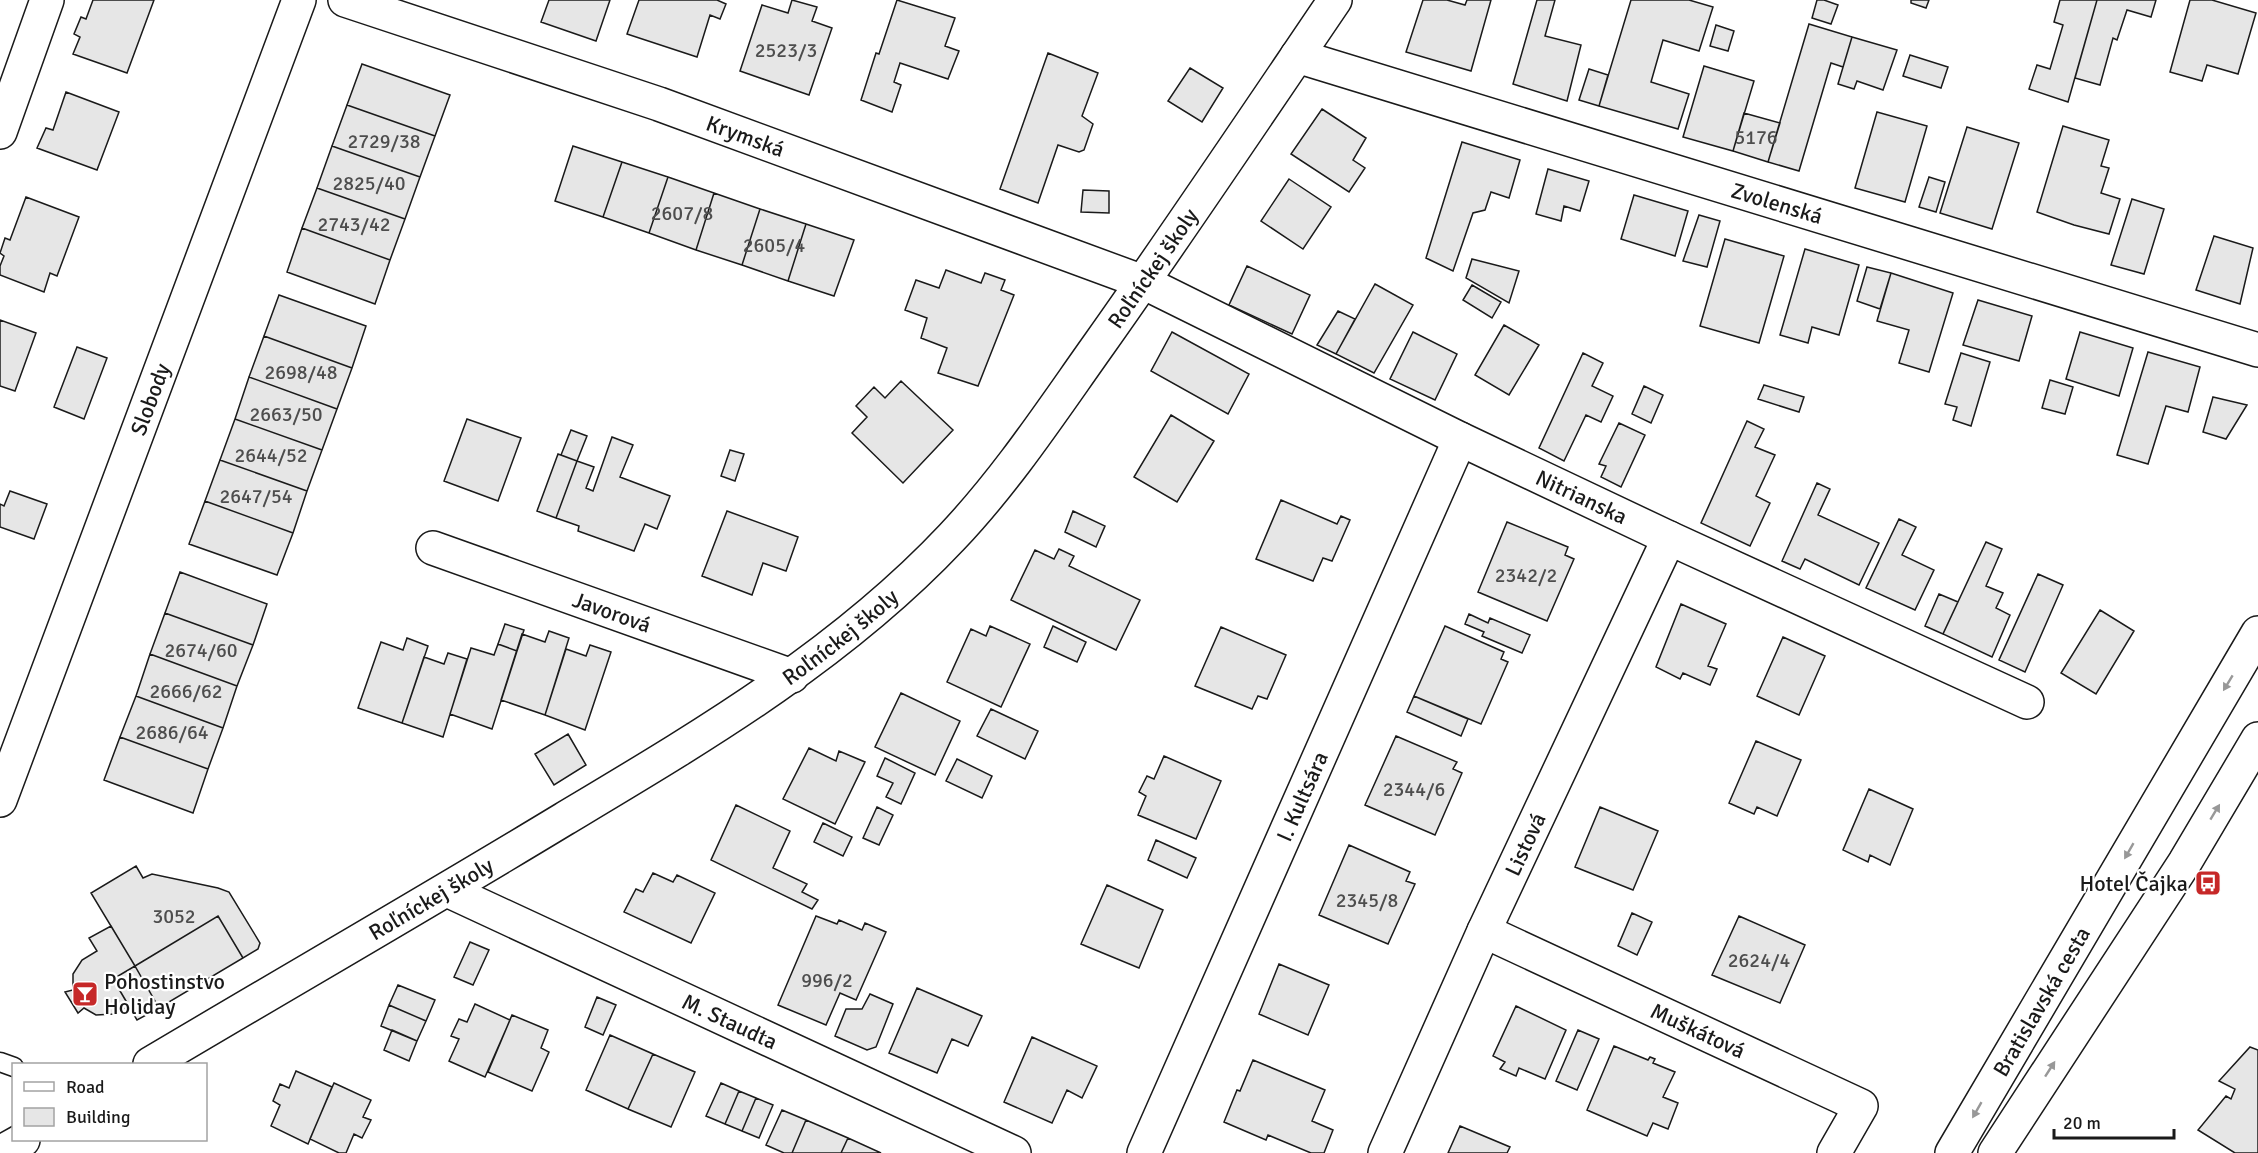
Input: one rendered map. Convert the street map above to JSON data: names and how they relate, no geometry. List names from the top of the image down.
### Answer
{
  "streets": {
    "street": [
      "Krymská",
      "Zvolenská",
      "Roľníckej školy",
      "Slobody",
      "Nitrianska",
      "Javorová",
      "I. Kultsára",
      "Listová",
      "Bratislavská cesta",
      "M. Staudta",
      "Muškátová"
    ]
  },
  "crossings": [
    ["Krymská", "Roľníckej školy"],
    ["Krymská", "Nitrianska"],
    ["Zvolenská", "Roľníckej školy"],
    ["Roľníckej školy", "Nitrianska"],
    ["Roľníckej školy", "Javorová"],
    ["Roľníckej školy", "M. Staudta"],
    ["Nitrianska", "I. Kultsára"],
    ["Nitrianska", "Listová"],
    ["Listová", "Muškátová"]
  ],
  "places": {
    "bus stop": ["Hotel Čajka"],
    "bar": ["Pohostinstvo Holiday"]
  },
  "house_numbers": [
    "2523/3",
    "5176",
    "2729/38",
    "2825/40",
    "2607/8",
    "2743/42",
    "2605/4",
    "2698/48",
    "2663/50",
    "2644/52",
    "2647/54",
    "2342/2",
    "2674/60",
    "2666/62",
    "2686/64",
    "2344/6",
    "2345/8",
    "3052",
    "2624/4",
    "996/2"
  ],
  "legend": ["Road", "Building"],
  "scale_bar": "20 m"
}
